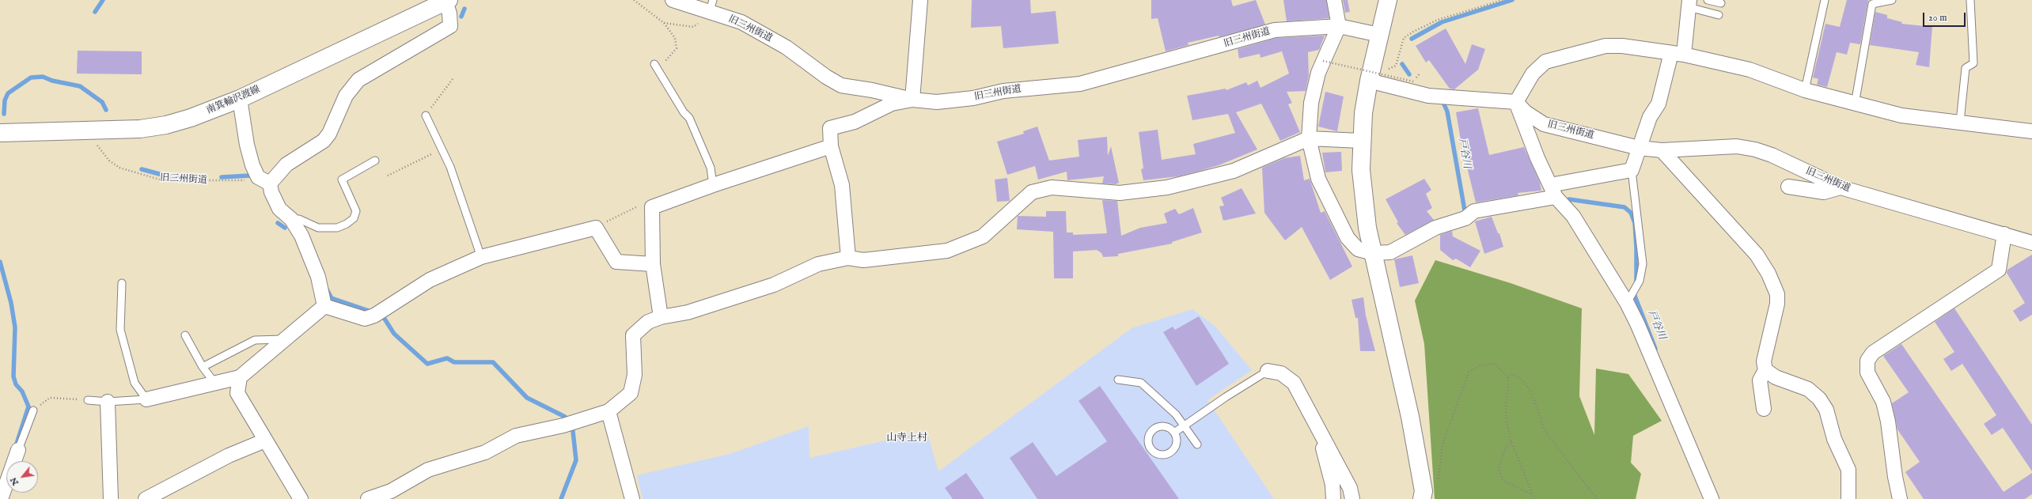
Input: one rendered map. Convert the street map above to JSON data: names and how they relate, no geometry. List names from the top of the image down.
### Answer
{
  "streets": {
    "street": ["旧三州街道", "南箕輪沢渡線"]
  },
  "crossings": [
    ["旧三州街道", "南箕輪沢渡線"]
  ],
  "districts": ["山寺上村"],
  "water": ["戸谷川"],
  "scale_bar": "20 m",
  "north": "bottom left"
}
